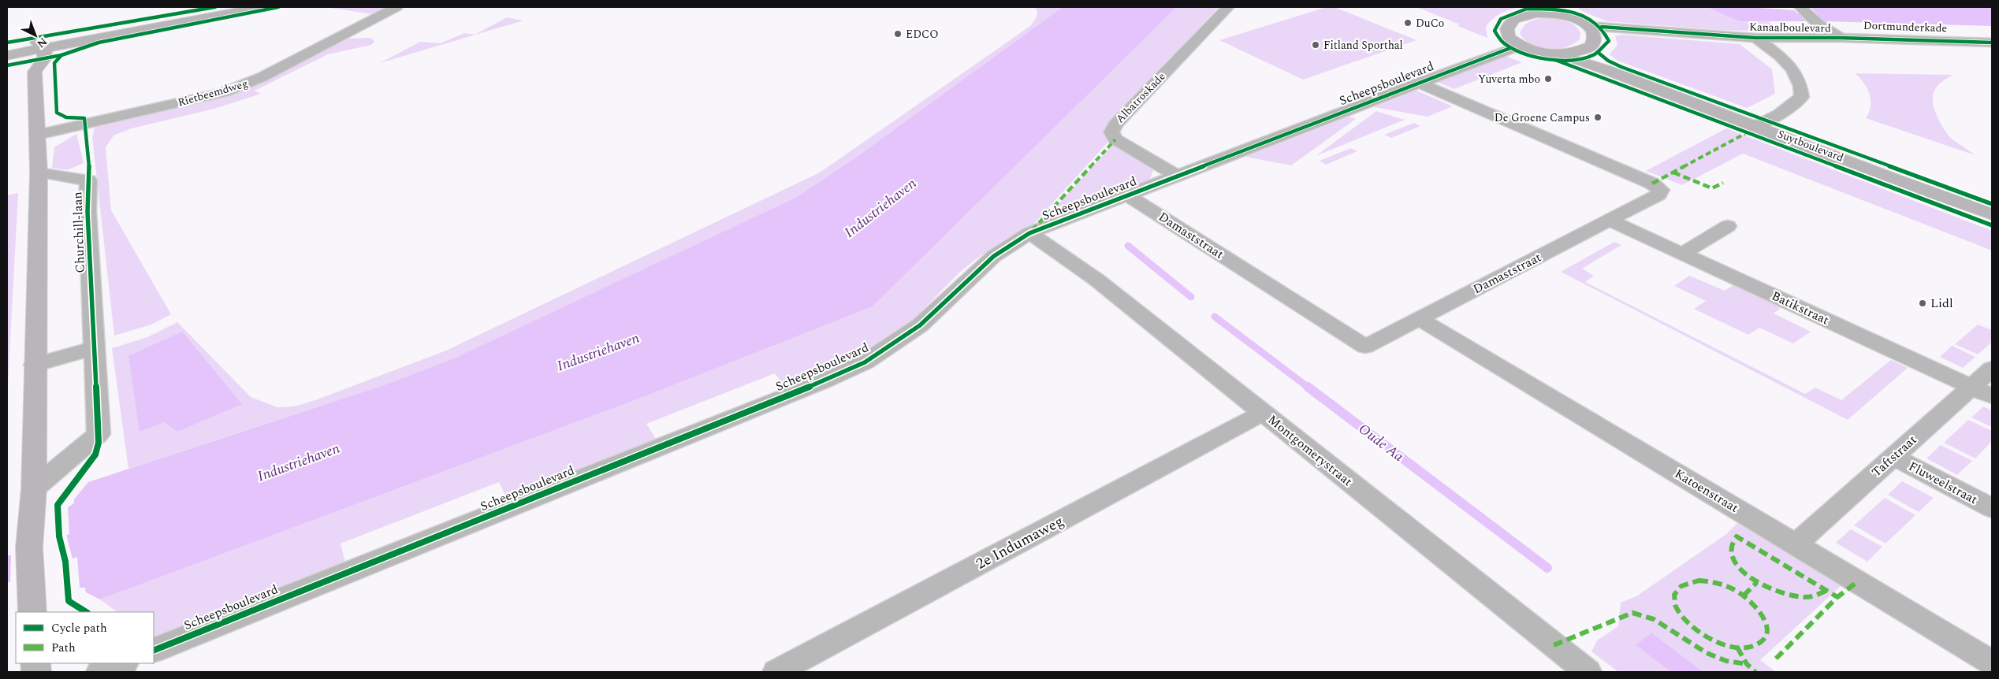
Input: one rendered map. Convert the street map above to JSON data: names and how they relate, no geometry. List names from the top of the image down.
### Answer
{
  "streets": {
    "street": [
      "Kanaalboulevard",
      "Scheepsboulevard",
      "Rietbeemdweg",
      "Albatroskade",
      "Suytboulevard",
      "Churchill-laan",
      "Damaststraat",
      "Batikstraat",
      "Montgomerystraat",
      "Taftstraat",
      "Fluweelstraat",
      "Katoenstraat",
      "2e Indumaweg"
    ],
    "cycle path": ["Dortmunderkade"]
  },
  "crossings": [
    ["Scheepsboulevard", "Albatroskade"],
    ["Scheepsboulevard", "Damaststraat"],
    ["Scheepsboulevard", "Montgomerystraat"],
    ["Damaststraat", "Batikstraat"],
    ["Damaststraat", "Katoenstraat"],
    ["Batikstraat", "Taftstraat"],
    ["Montgomerystraat", "2e Indumaweg"],
    ["Taftstraat", "Fluweelstraat"],
    ["Taftstraat", "Katoenstraat"]
  ],
  "water": ["Industriehaven", "Oude Aa"],
  "places": [
    "DuCo",
    "EDCO",
    "Fitland Sporthal",
    "Yuverta mbo",
    "De Groene Campus",
    "Lidl"
  ],
  "legend": ["Cycle path", "Path"],
  "north": "bottom right"
}
